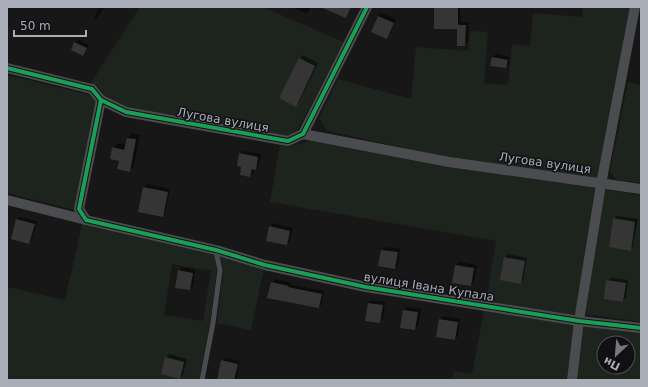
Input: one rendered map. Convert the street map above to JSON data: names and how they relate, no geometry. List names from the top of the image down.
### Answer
{
  "streets": {
    "street": ["Лугова вулиця", "вулиця Івана Купала"]
  },
  "scale_bar": "50 m",
  "north": "bottom left"
}
